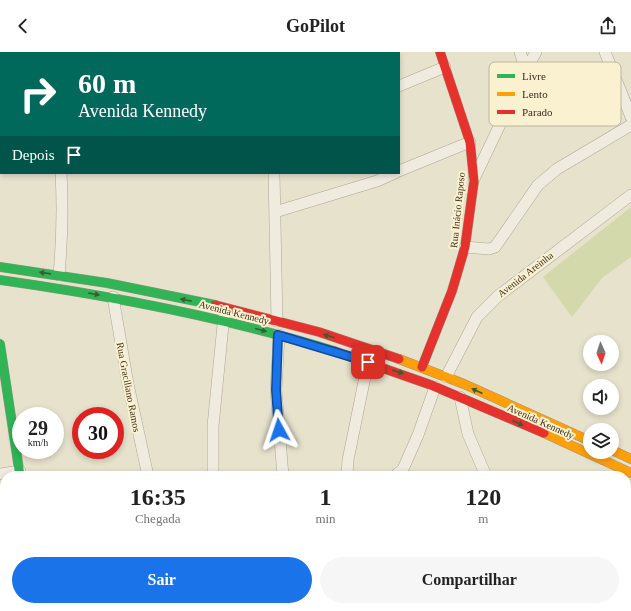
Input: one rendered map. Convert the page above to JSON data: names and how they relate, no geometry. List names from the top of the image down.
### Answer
{
  "streets": {
    "main road": ["Rua Inácio Raposo", "Avenida Kennedy"],
    "street": ["Avenida Areinha", "Rua Graciliano Ramos"]
  },
  "crossings": [
    ["Rua Inácio Raposo", "Avenida Kennedy"],
    ["Avenida Areinha", "Avenida Kennedy"],
    ["Avenida Kennedy", "Rua Graciliano Ramos"]
  ],
  "legend": ["Livre", "Lento", "Parado"],
  "north": "bottom",
  "page": {
    "header": "GoPilot",
    "turn": ["60 m", "Avenida Kennedy"],
    "then": "Depois",
    "speed": "29 km/h",
    "limit": "30",
    "eta": [
      "16:35",
      "Chegada",
      "1",
      "min",
      "120",
      "m"
    ],
    "buttons": ["Sair", "Compartilhar"]
  }
}
